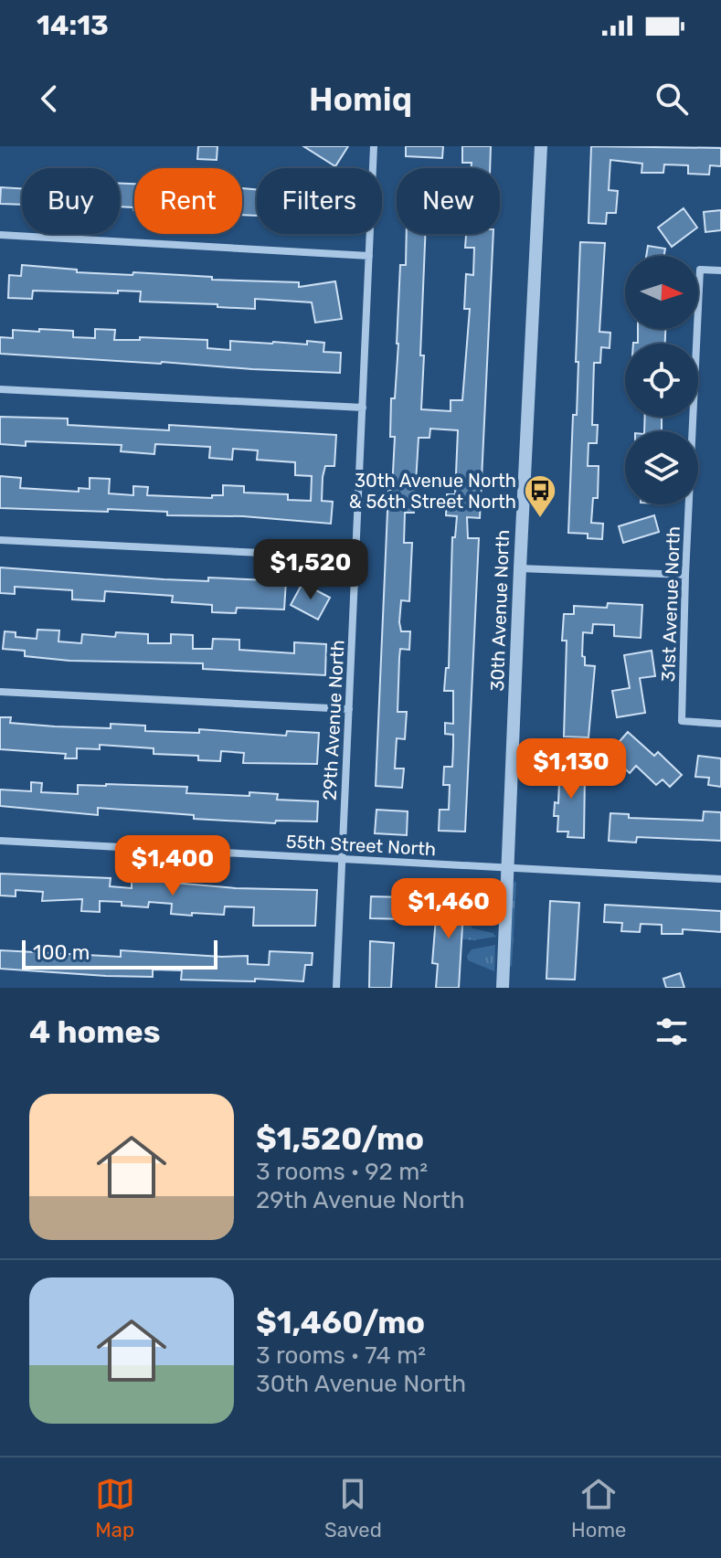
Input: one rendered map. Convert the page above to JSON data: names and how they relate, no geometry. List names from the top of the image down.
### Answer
{
  "streets": {
    "street": [
      "31st Avenue North",
      "30th Avenue North",
      "29th Avenue North",
      "55th Street North"
    ]
  },
  "crossings": [
    ["30th Avenue North", "55th Street North"],
    ["29th Avenue North", "55th Street North"]
  ],
  "places": {
    "bus stop": ["30th Avenue North & 56th Street North"]
  },
  "scale_bar": "100 m",
  "north": "right",
  "page": {
    "status": "14:13",
    "header": "Homiq",
    "chip": [
      "Buy",
      "Rent",
      "Filters",
      "New"
    ],
    "price": [
      "$1,520",
      "$1,130",
      "$1,400",
      "$1,460"
    ],
    "scale": "100 m",
    "heading": "4 homes",
    "list": [
      {
        "name": "$1,520/mo",
        "note": "3 rooms · 92 m² · 29th Avenue North"
      },
      {
        "name": "$1,460/mo",
        "note": "3 rooms · 74 m² · 30th Avenue North"
      }
    ],
    "tabs": ["Map", "Saved", "Home"]
  }
}
